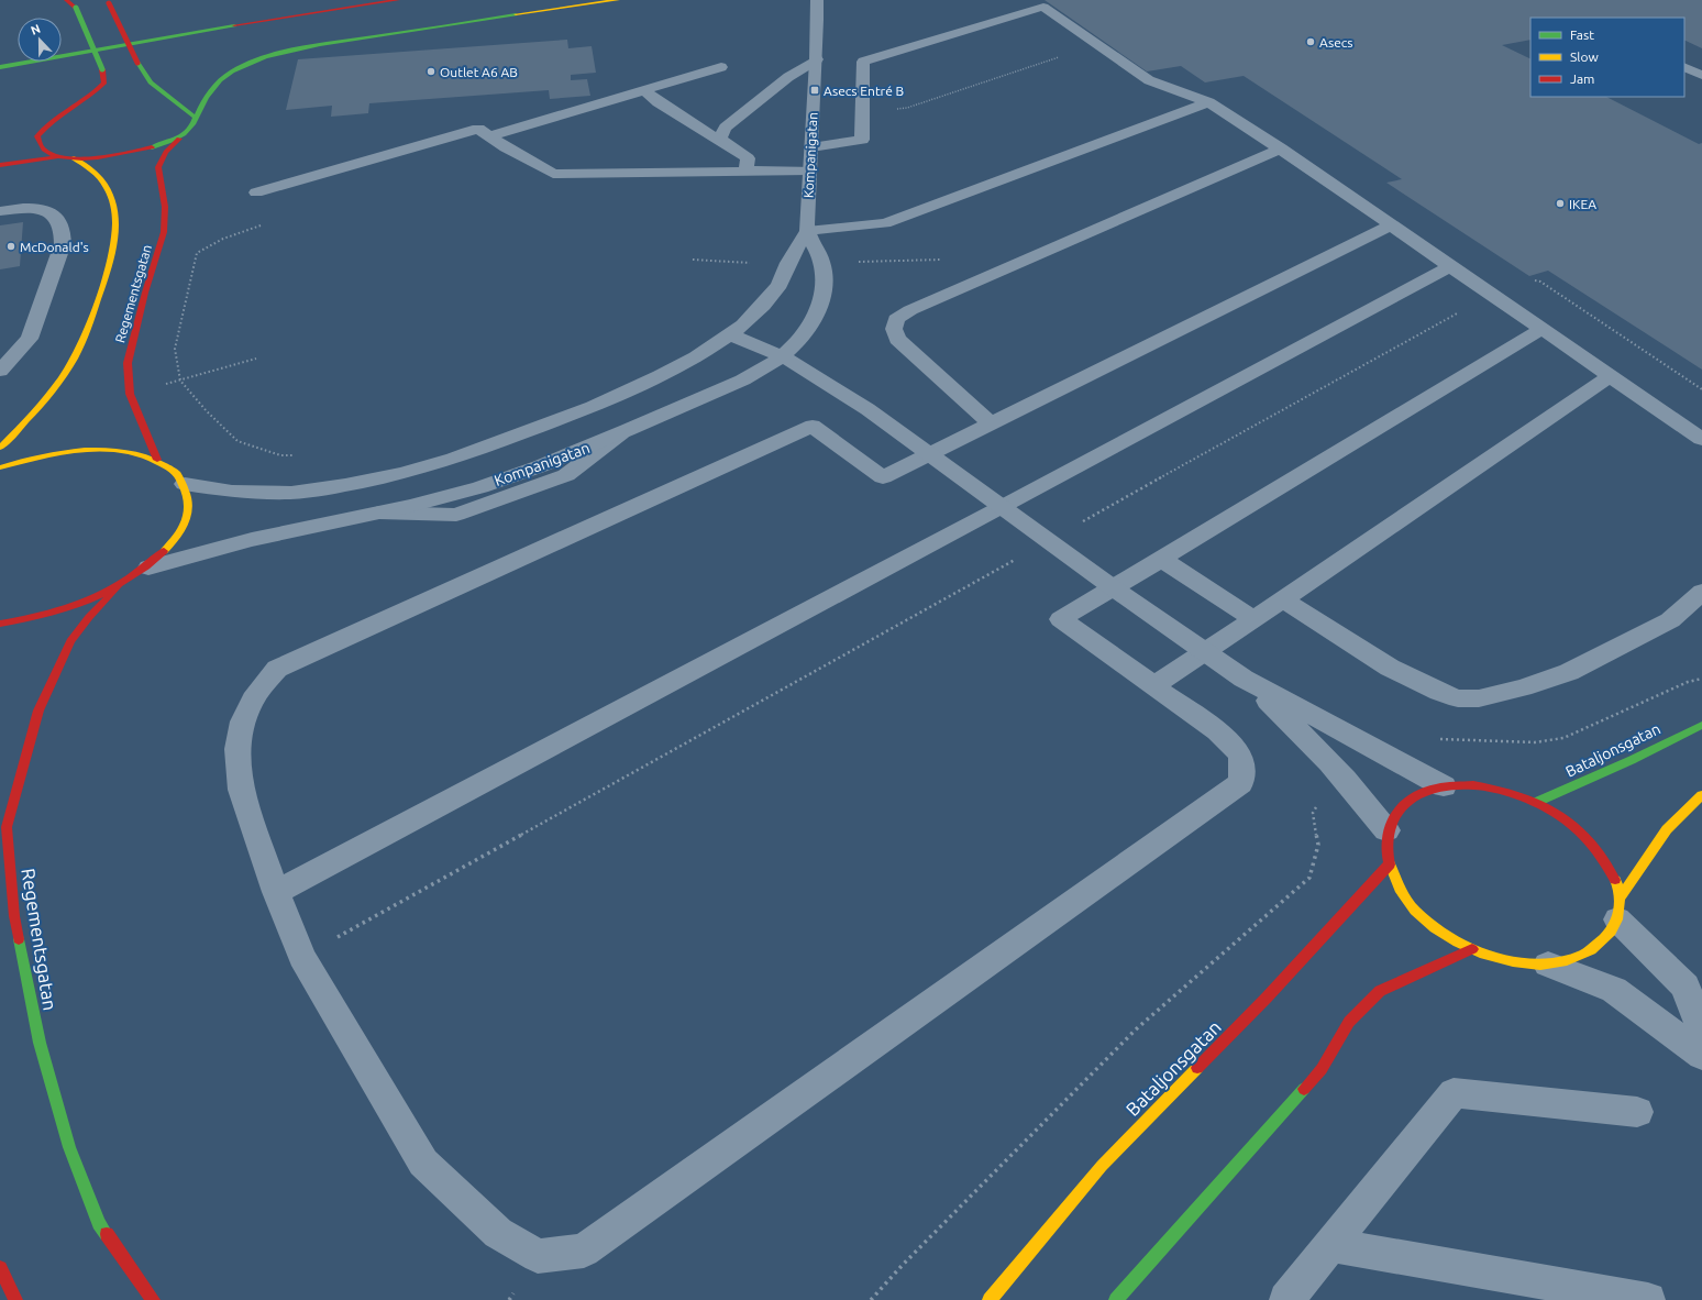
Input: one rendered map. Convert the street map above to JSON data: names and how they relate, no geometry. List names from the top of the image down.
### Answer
{
  "streets": {
    "main road": ["Regementsgatan", "Bataljonsgatan"],
    "street": ["Kompanigatan"]
  },
  "places": {
    "other": [
      "Asecs",
      "Outlet A6 AB",
      "IKEA",
      "McDonald's"
    ],
    "transit": ["Asecs Entré B"]
  },
  "legend": ["Fast", "Slow", "Jam"],
  "north": "top"
}
